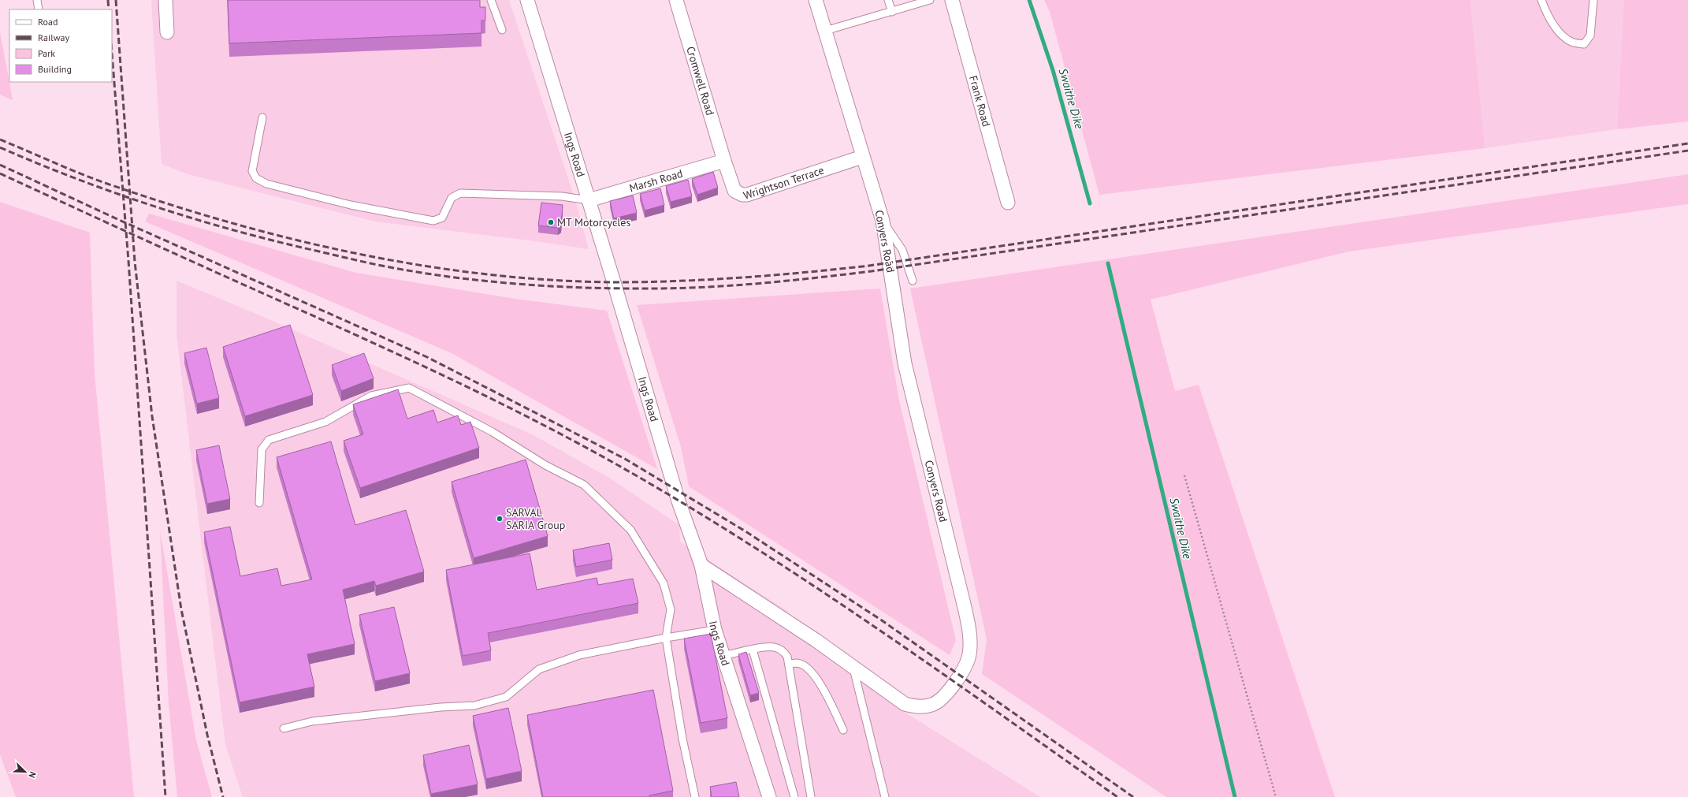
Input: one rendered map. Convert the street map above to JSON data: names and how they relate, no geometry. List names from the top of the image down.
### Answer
{
  "streets": {
    "street": [
      "Cromwell Road",
      "Frank Road",
      "Ings Road",
      "Marsh Road",
      "Wrightson Terrace",
      "Conyers Road"
    ]
  },
  "crossings": [
    ["Cromwell Road", "Marsh Road"],
    ["Cromwell Road", "Wrightson Terrace"],
    ["Ings Road", "Marsh Road"],
    ["Ings Road", "Conyers Road"],
    ["Marsh Road", "Wrightson Terrace"],
    ["Wrightson Terrace", "Conyers Road"]
  ],
  "water": ["Swaithe Dike"],
  "places": ["MT Motorcycles", "SARVAL SARIA Group"],
  "legend": [
    "Road",
    "Railway",
    "Park",
    "Building"
  ],
  "north": "bottom right"
}
